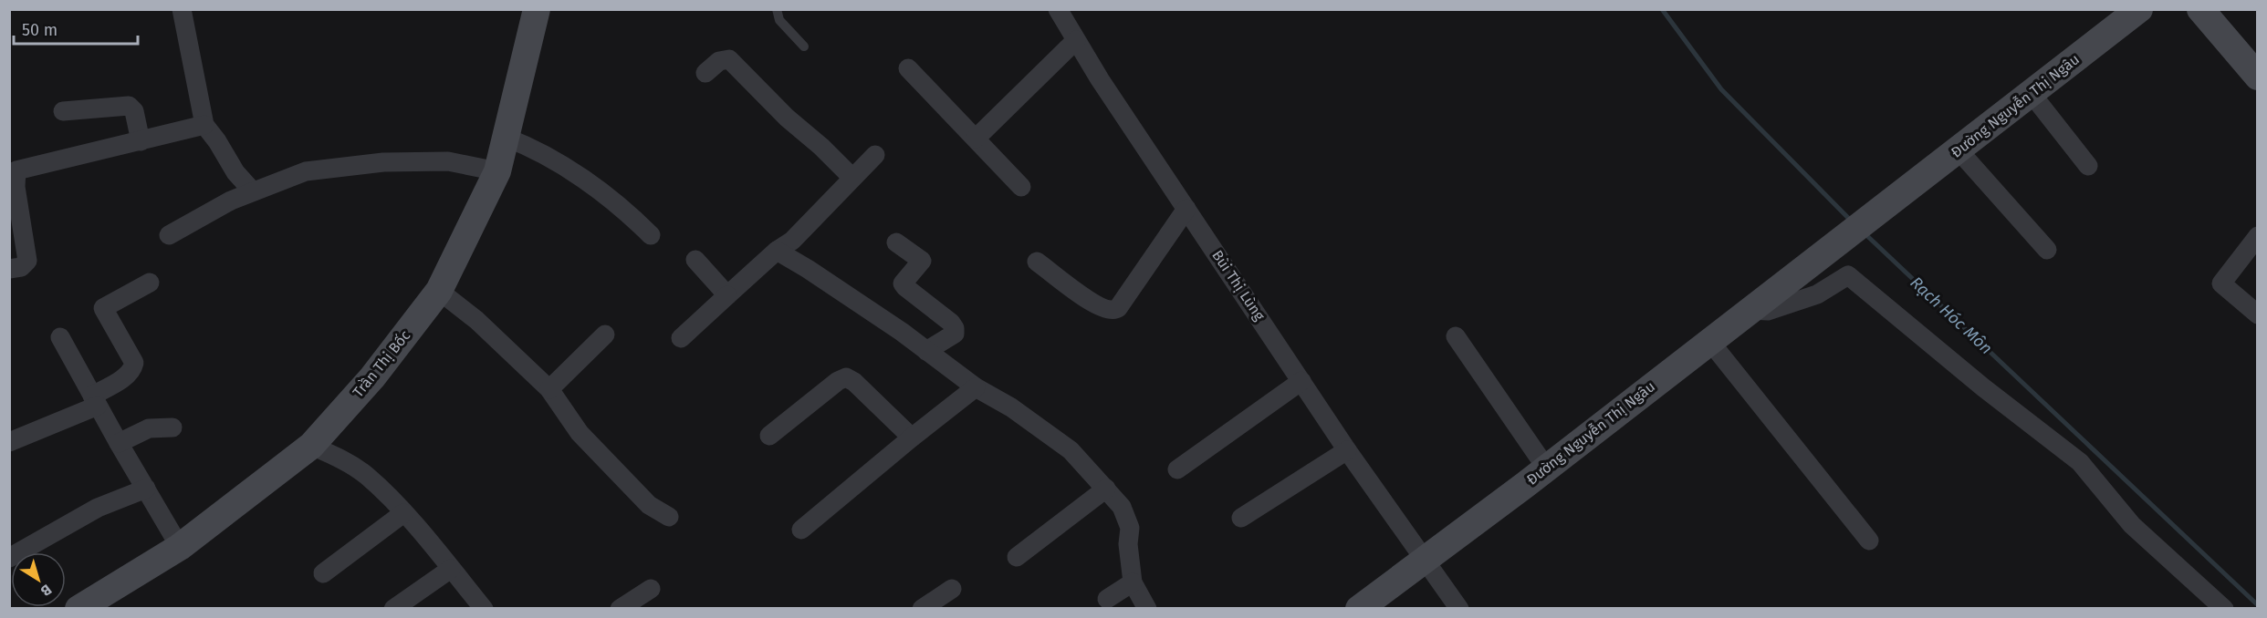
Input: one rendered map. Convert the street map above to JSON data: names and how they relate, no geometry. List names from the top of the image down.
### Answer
{
  "streets": {
    "main road": ["Đường Nguyễn Thị Ngâu", "Trần Thị Bốc"],
    "street": ["Bùi Thị Lùng"]
  },
  "crossings": [
    ["Đường Nguyễn Thị Ngâu", "Bùi Thị Lùng"]
  ],
  "water": ["Rạch Hóc Môn"],
  "scale_bar": "50 m",
  "north": "bottom right"
}
